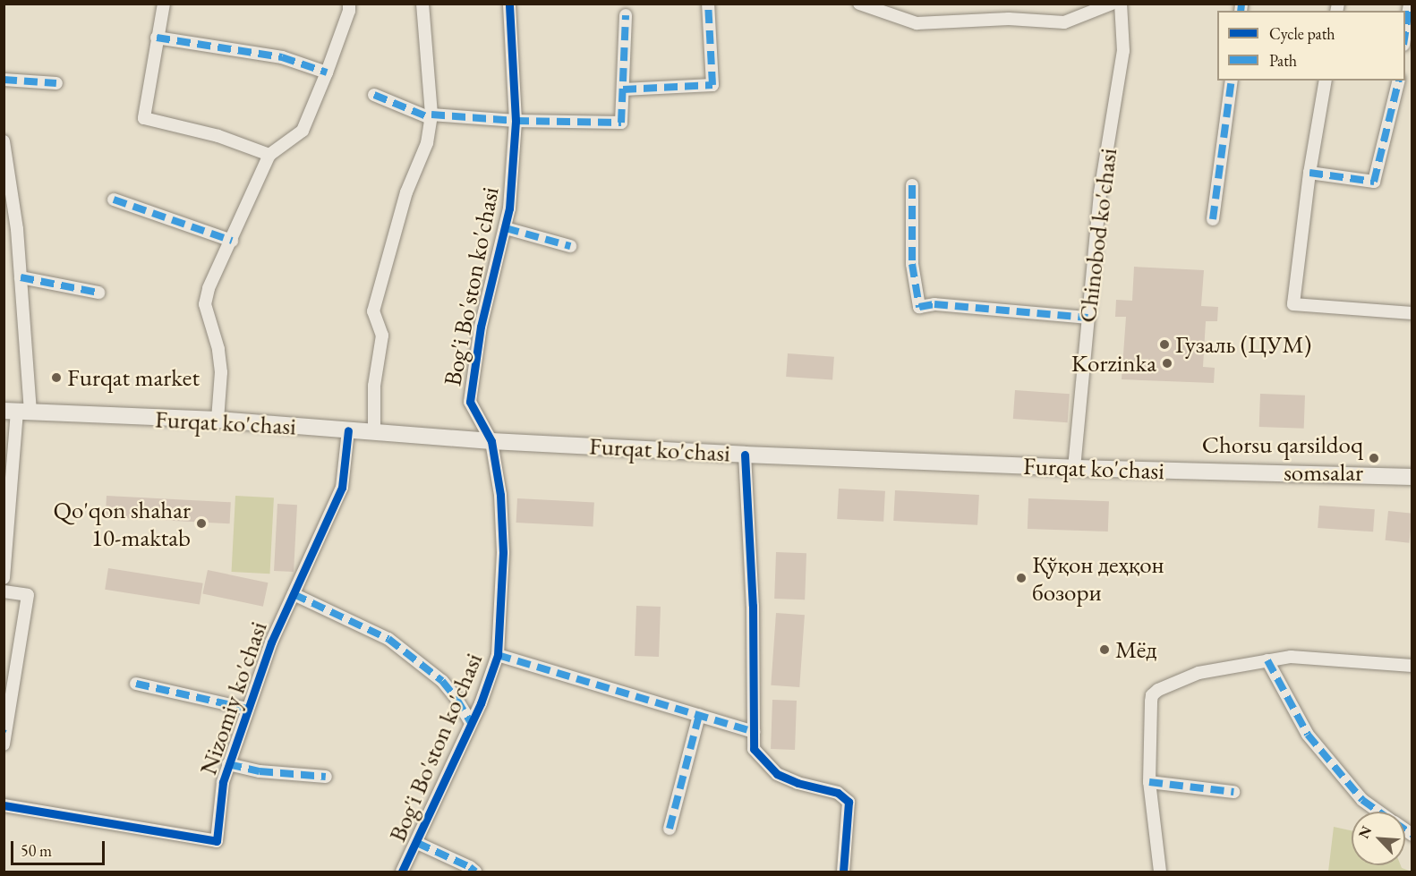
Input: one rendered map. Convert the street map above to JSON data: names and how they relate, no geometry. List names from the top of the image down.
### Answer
{
  "streets": {
    "main road": ["Furqat ko'chasi"],
    "street": ["Chinobod ko'chasi", "Bog'i Bo'ston ko'chasi", "Nizomiy ko'chasi"]
  },
  "crossings": [
    ["Chinobod ko'chasi", "Furqat ko'chasi"],
    ["Bog'i Bo'ston ko'chasi", "Furqat ko'chasi"],
    ["Furqat ko'chasi", "Nizomiy ko'chasi"]
  ],
  "places": [
    "Гузаль (ЦУМ)",
    "Korzinka",
    "Furqat market",
    "Chorsu qarsildoq somsalar",
    "Qo'qon shahar 10-maktab",
    "Қўқон деҳқон бозори",
    "Мёд"
  ],
  "legend": ["Cycle path", "Path"],
  "scale_bar": "50 m",
  "north": "top left"
}
